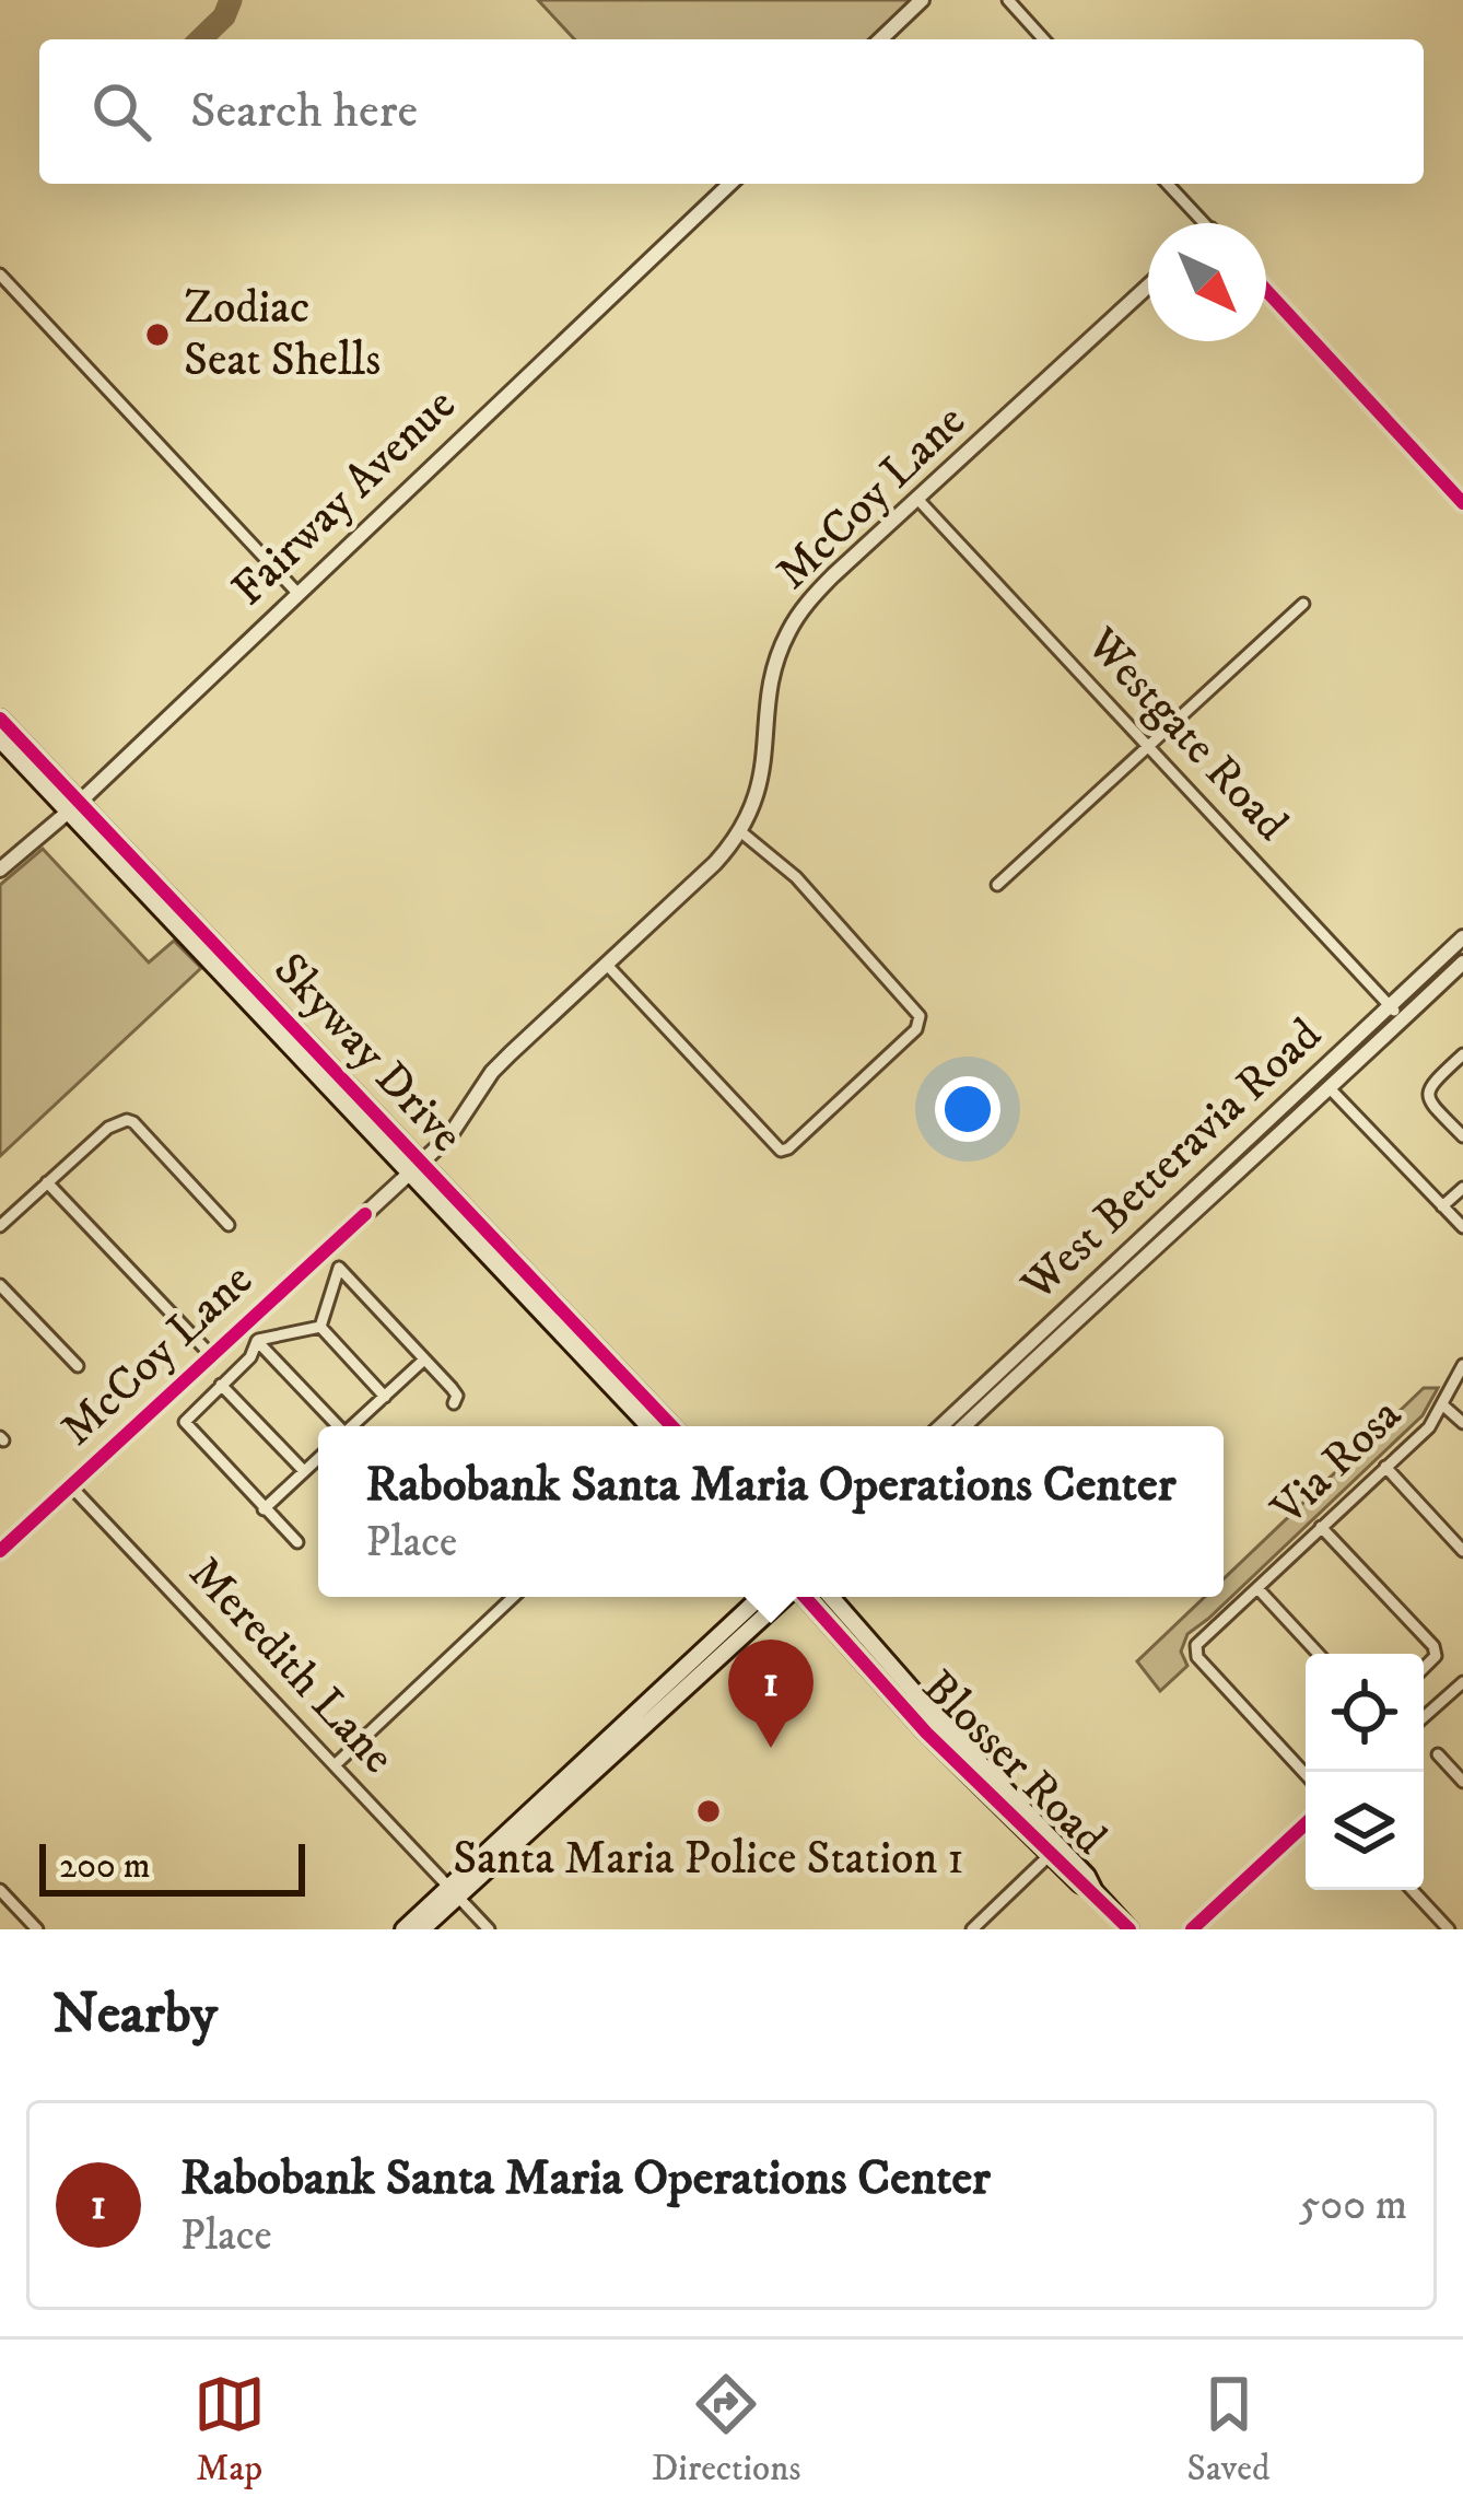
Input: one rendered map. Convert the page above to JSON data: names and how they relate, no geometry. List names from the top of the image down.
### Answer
{
  "streets": {
    "main road": ["Skyway Drive", "Blosser Road"],
    "street": [
      "Fairway Avenue",
      "McCoy Lane",
      "Westgate Road",
      "West Betteravia Road",
      "Via Rosa",
      "Meredith Lane"
    ]
  },
  "crossings": [
    ["Fairway Avenue", "Skyway Drive"],
    ["McCoy Lane", "Westgate Road"],
    ["McCoy Lane", "Skyway Drive"],
    ["McCoy Lane", "Meredith Lane"],
    ["Westgate Road", "West Betteravia Road"]
  ],
  "places": ["Zodiac Seat Shells", "Santa Maria Police Station 1"],
  "scale_bar": "200 m",
  "north": "bottom right",
  "page": {
    "search": "Search here",
    "popup": ["Rabobank Santa Maria Operations Center", "Place"],
    "pins": "1",
    "scale": "200 m",
    "heading": "Nearby",
    "list": [
      {
        "mark": "1",
        "name": "Rabobank Santa Maria Operations Center",
        "note": "Place",
        "value": "500 m"
      }
    ],
    "nav": ["Map", "Directions", "Saved"]
  }
}
